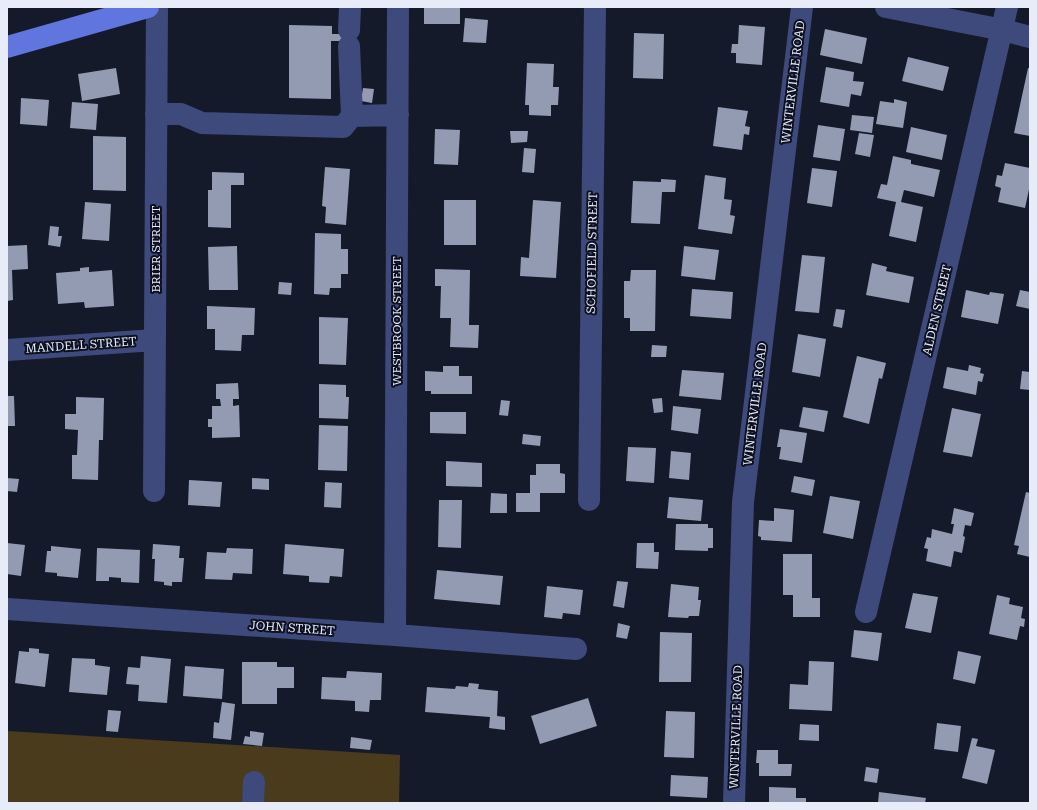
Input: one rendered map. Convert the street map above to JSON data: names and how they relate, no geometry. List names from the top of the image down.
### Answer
{
  "streets": {
    "street": [
      "WINTERVILLE ROAD",
      "BRIER STREET",
      "SCHOFIELD STREET",
      "ALDEN STREET",
      "WESTBROOK STREET",
      "MANDELL STREET",
      "JOHN STREET"
    ]
  },
  "crossings": [
    ["BRIER STREET", "MANDELL STREET"],
    ["WESTBROOK STREET", "JOHN STREET"]
  ]
}
